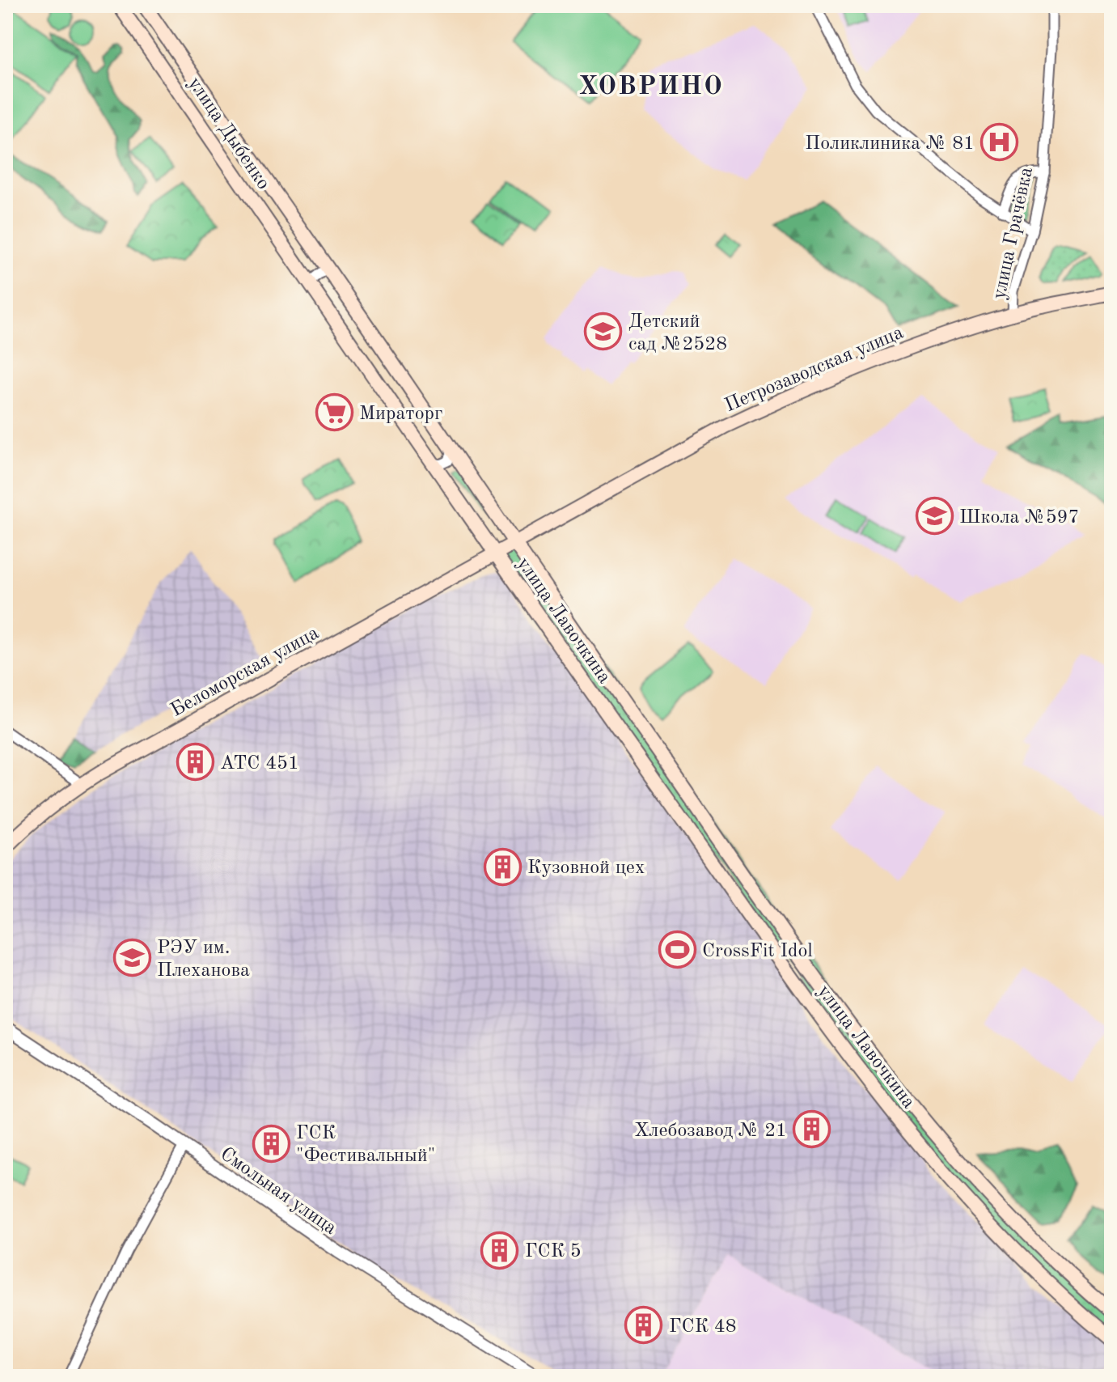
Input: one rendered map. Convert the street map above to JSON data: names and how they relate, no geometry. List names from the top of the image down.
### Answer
{
  "streets": {
    "main road": [
      "улица Дыбенко",
      "Петрозаводская улица",
      "улица Лавочкина",
      "Беломорская улица"
    ],
    "street": ["улица Грачёвка", "Смольная улица"]
  },
  "crossings": [
    ["улица Дыбенко", "Петрозаводская улица"],
    ["улица Дыбенко", "улица Лавочкина"],
    ["улица Дыбенко", "Беломорская улица"],
    ["улица Грачёвка", "Петрозаводская улица"],
    ["Петрозаводская улица", "улица Лавочкина"],
    ["Петрозаводская улица", "Беломорская улица"],
    ["улица Лавочкина", "Беломорская улица"]
  ],
  "districts": ["ХОВРИНО"],
  "places": {
    "hospital": ["Поликлиника № 81"],
    "school or university": ["Детский сад №2528", "Школа №597", "РЭУ им. Плеханова"],
    "supermarket": ["Мираторг"],
    "building": [
      "АТС 451",
      "Кузовной цех",
      "Хлебозавод № 21",
      "ГСК \"Фестивальный\"",
      "ГСК 5",
      "ГСК 48"
    ],
    "sports": ["CrossFit Idol"]
  }
}
